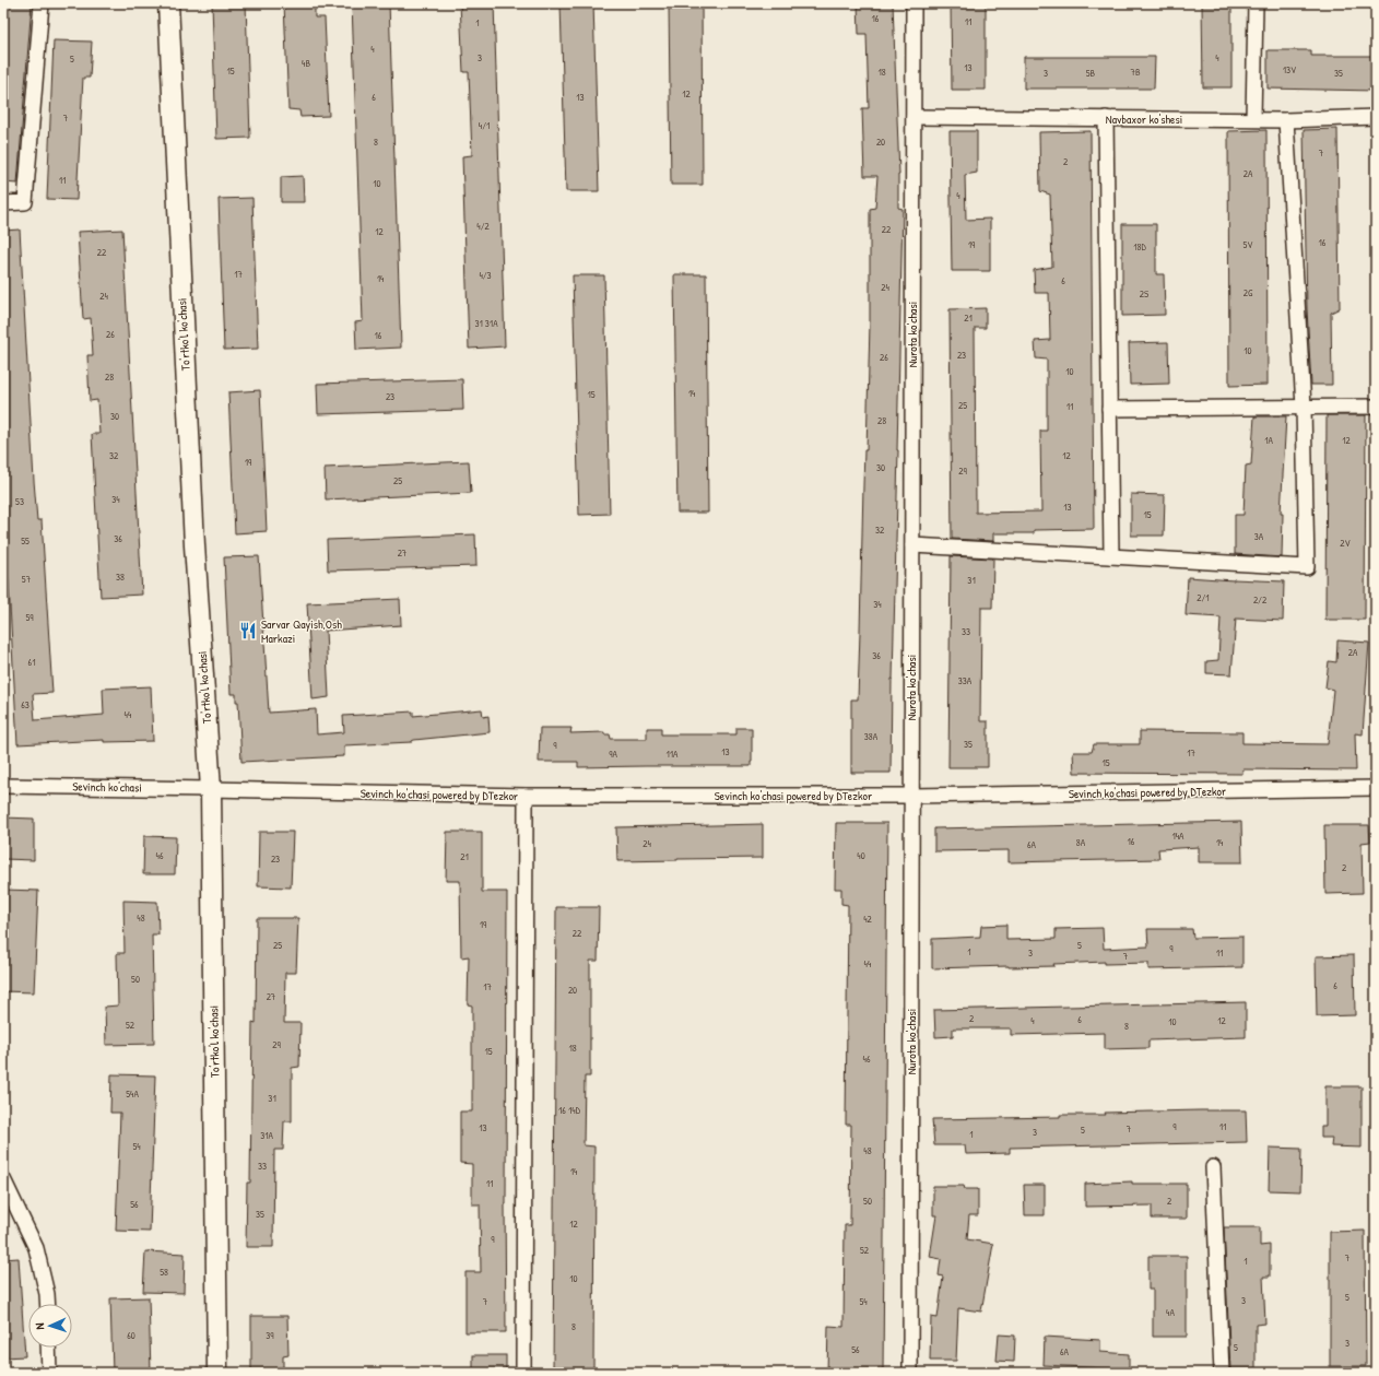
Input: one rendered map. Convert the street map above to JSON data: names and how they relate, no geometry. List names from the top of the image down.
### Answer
{
  "streets": {
    "street": [
      "Navbaxor ko'shesi",
      "To'rtko'l ko'chasi",
      "Nurota ko'chasi",
      "Sevinch ko'chasi",
      "Sevinch ko'chasi powered by DTezkor"
    ]
  },
  "crossings": [
    ["Navbaxor ko'shesi", "Nurota ko'chasi"],
    ["To'rtko'l ko'chasi", "Sevinch ko'chasi"],
    ["To'rtko'l ko'chasi", "Sevinch ko'chasi powered by DTezkor"],
    ["Nurota ko'chasi", "Sevinch ko'chasi powered by DTezkor"],
    ["Sevinch ko'chasi", "Sevinch ko'chasi powered by DTezkor"]
  ],
  "places": {
    "restaurant": ["Sarvar Qayish,Osh Markazi"]
  },
  "house_numbers": [
    "16",
    "11",
    "1",
    "4",
    "3",
    "4",
    "5",
    "4B",
    "13",
    "13V",
    "15",
    "18",
    "7B",
    "3",
    "5B",
    "35",
    "12",
    "6",
    "13",
    "7",
    "4/1",
    "8",
    "20",
    "7",
    "2",
    "2A",
    "11",
    "10",
    "4",
    "4/2",
    "22",
    "12",
    "16",
    "19",
    "5V",
    "18D",
    "22",
    "17",
    "4/3",
    "14",
    "6",
    "24",
    "2G",
    "2S",
    "24",
    "21",
    "31 31A",
    "26",
    "16",
    "10",
    "23",
    "26",
    "10",
    "28",
    "14",
    "15",
    "23",
    "25",
    "11",
    "30",
    "28",
    "1A",
    "12",
    "32",
    "12",
    "19",
    "30",
    "29",
    "25",
    "34",
    "53",
    "13",
    "15",
    "32",
    "3A",
    "36",
    "55",
    "2V",
    "27",
    "38",
    "57",
    "31",
    "2/1",
    "2/2",
    "34",
    "59",
    "33",
    "2A",
    "36",
    "61",
    "33A",
    "63",
    "44",
    "38A",
    "35",
    "9",
    "13",
    "17",
    "9A",
    "11A",
    "15",
    "14A",
    "16",
    "8A",
    "14",
    "24",
    "6A",
    "46",
    "40",
    "21",
    "23",
    "2",
    "48",
    "42",
    "19",
    "22",
    "25",
    "5",
    "9",
    "1",
    "3",
    "11",
    "7",
    "44",
    "50",
    "6",
    "17",
    "20",
    "27",
    "2",
    "6",
    "4",
    "12",
    "10",
    "52",
    "8",
    "29",
    "18",
    "15",
    "46",
    "54A",
    "31",
    "16 14D",
    "9",
    "11",
    "13",
    "7",
    "5",
    "3",
    "1",
    "31A",
    "54",
    "48",
    "33",
    "14",
    "11",
    "50",
    "2",
    "56",
    "35",
    "12",
    "9",
    "52",
    "7",
    "1",
    "58",
    "10",
    "5",
    "3",
    "7",
    "54",
    "4A",
    "8",
    "60",
    "39",
    "3",
    "5",
    "56",
    "6A"
  ],
  "north": "left"
}
